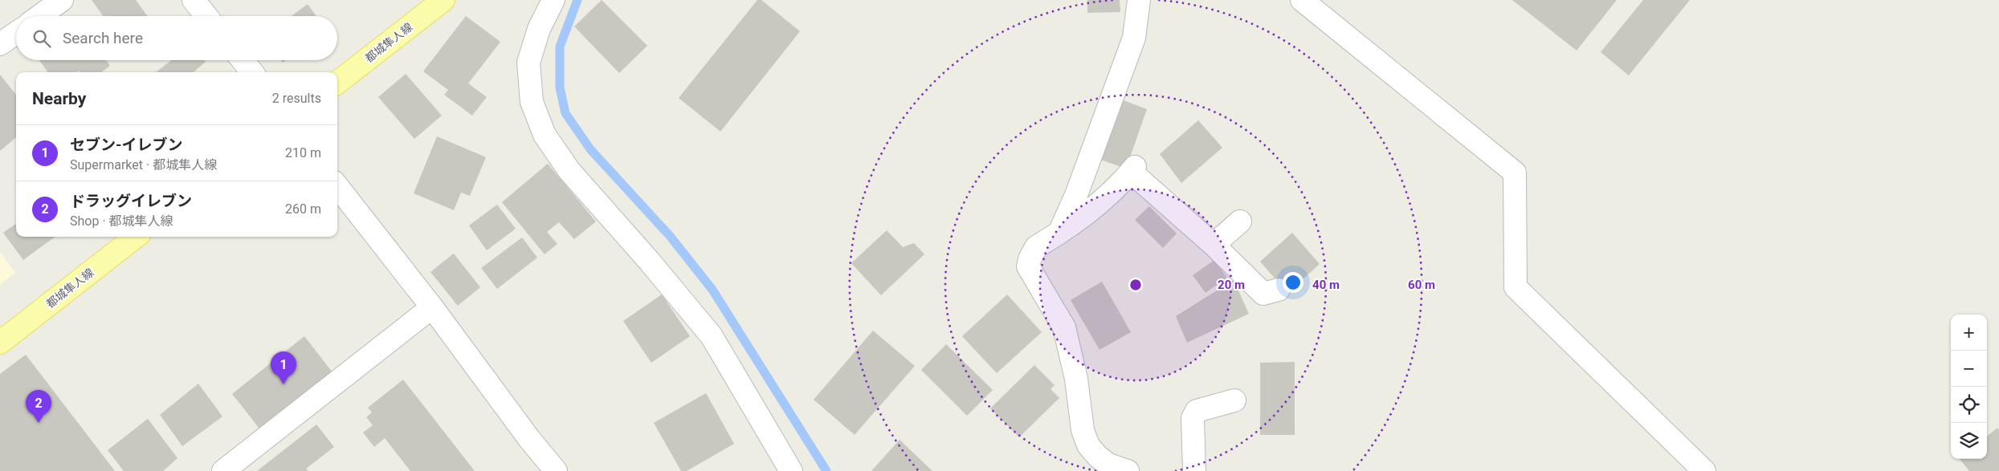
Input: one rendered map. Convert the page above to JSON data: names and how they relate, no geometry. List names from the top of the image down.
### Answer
{
  "streets": {
    "main road": ["都城隼人線"]
  },
  "page": {
    "search": "Search here",
    "heading": ["Nearby", "2 results"],
    "list": [
      {
        "mark": "1",
        "name": "セブン-イレブン",
        "note": "Supermarket · 都城隼人線",
        "value": "210 m"
      },
      {
        "mark": "2",
        "name": "ドラッグイレブン",
        "note": "Shop · 都城隼人線",
        "value": "260 m"
      }
    ],
    "map_buttons": ["+", "−"],
    "pins": ["1", "2"]
  },
  "rings": ["20 m", "40 m", "60 m"]
}
